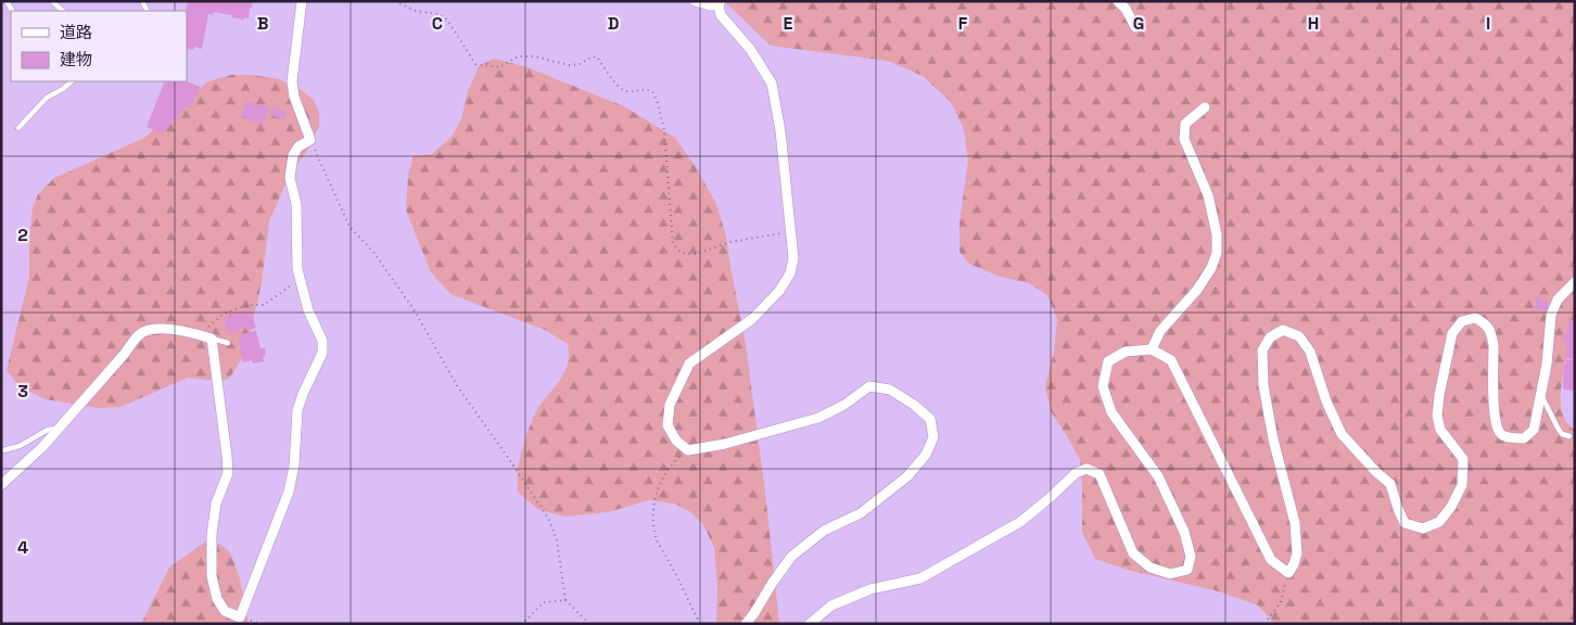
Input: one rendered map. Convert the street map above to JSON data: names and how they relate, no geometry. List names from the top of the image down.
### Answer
{
  "legend": ["道路", "建物"],
  "grid": {
    "columns": [
      "B",
      "C",
      "D",
      "E",
      "F",
      "G",
      "H",
      "I"
    ],
    "rows": ["2", "3", "4"]
  }
}
